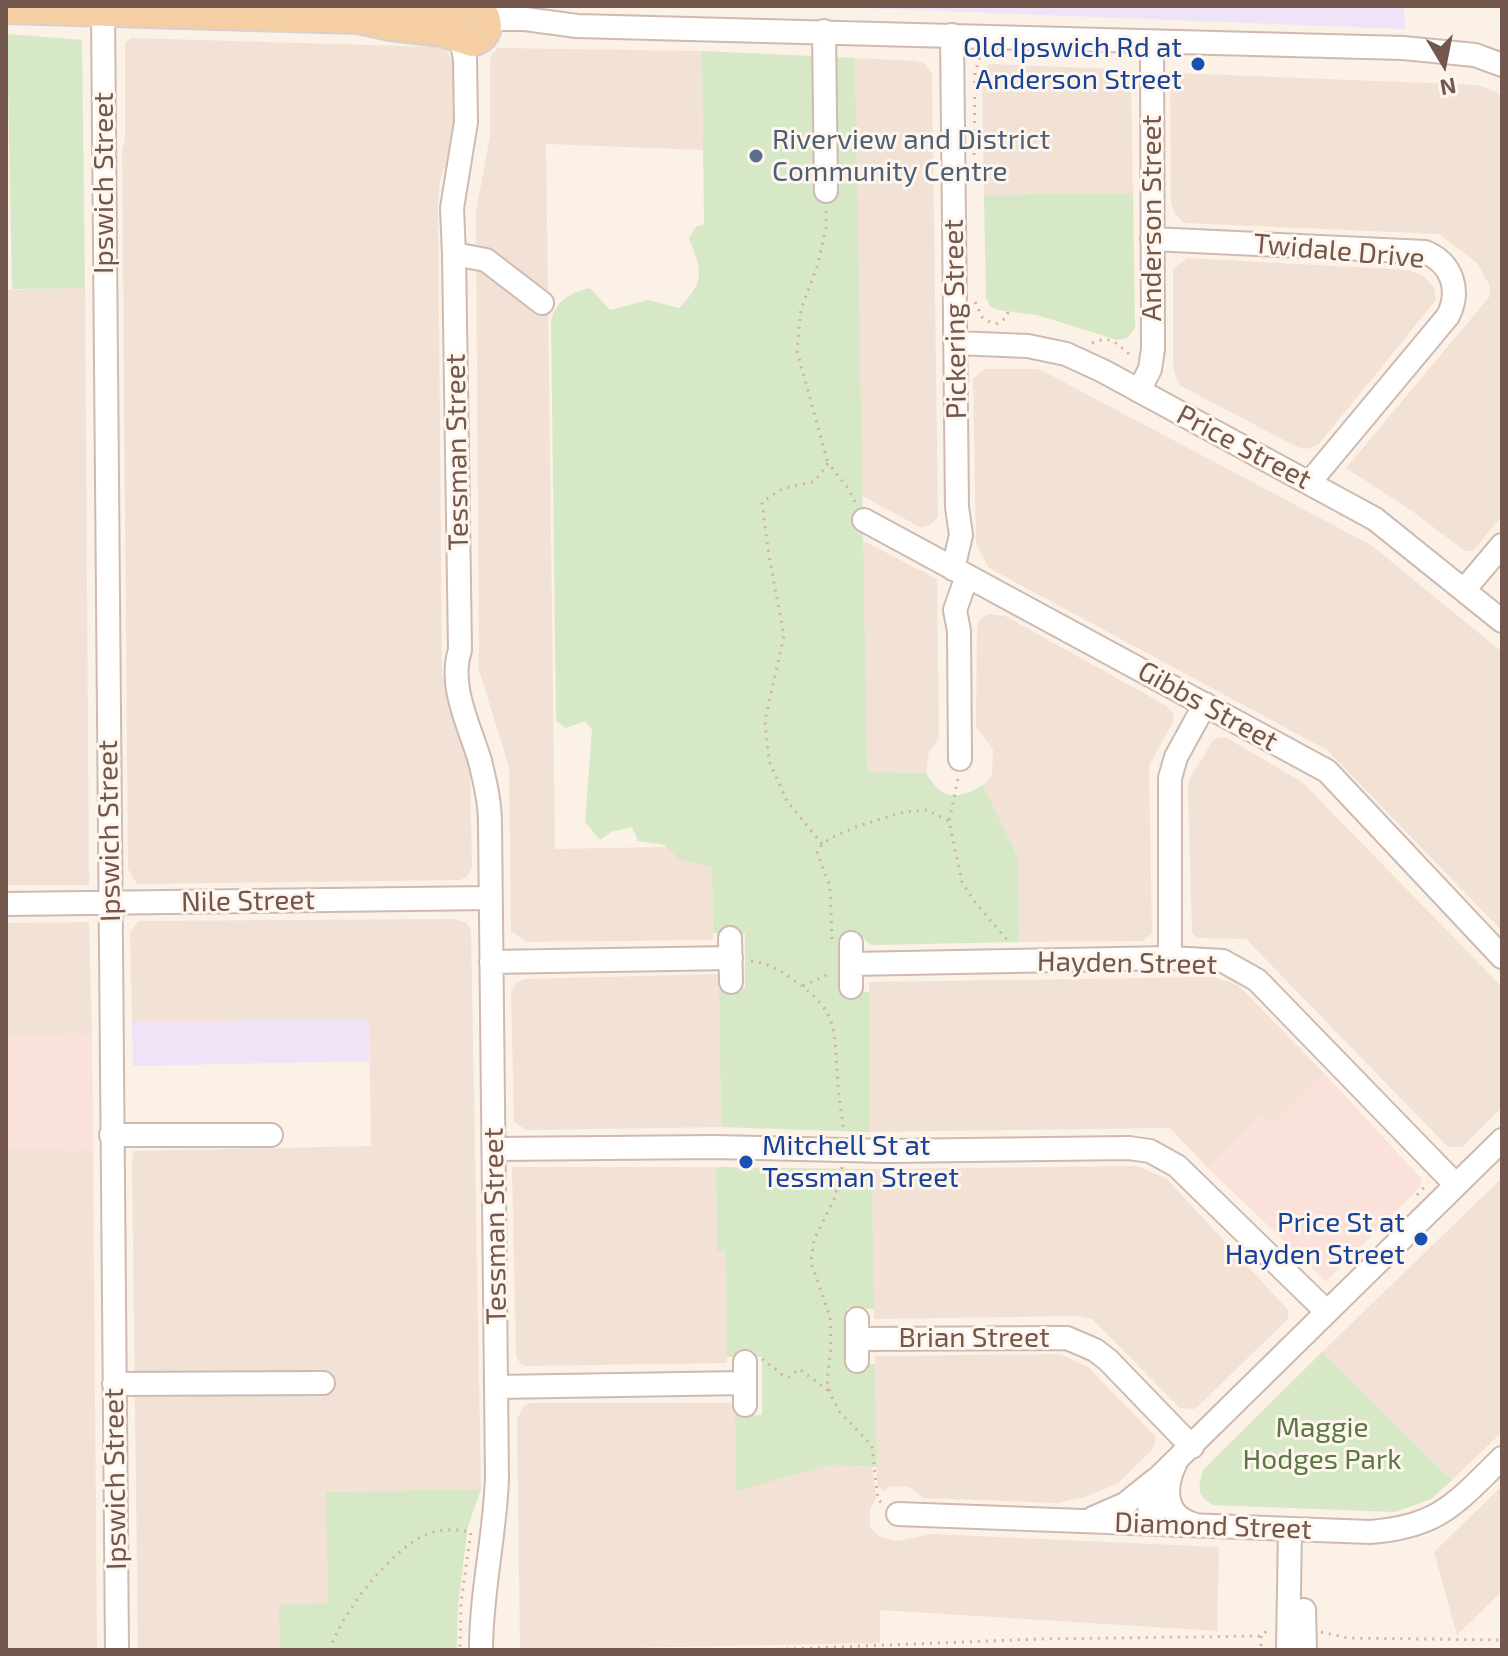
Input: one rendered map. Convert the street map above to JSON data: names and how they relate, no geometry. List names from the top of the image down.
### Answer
{
  "streets": {
    "street": [
      "Ipswich Street",
      "Anderson Street",
      "Twidale Drive",
      "Pickering Street",
      "Price Street",
      "Tessman Street",
      "Gibbs Street",
      "Nile Street",
      "Hayden Street",
      "Brian Street",
      "Diamond Street"
    ]
  },
  "crossings": [
    ["Ipswich Street", "Nile Street"],
    ["Anderson Street", "Twidale Drive"],
    ["Anderson Street", "Price Street"],
    ["Twidale Drive", "Price Street"],
    ["Pickering Street", "Price Street"],
    ["Pickering Street", "Gibbs Street"],
    ["Tessman Street", "Nile Street"]
  ],
  "parks": ["Maggie Hodges Park"],
  "places": [
    "Old Ipswich Rd at Anderson Street",
    "Riverview and District Community Centre",
    "Mitchell St at Tessman Street",
    "Price St at Hayden Street"
  ],
  "north": "bottom"
}
